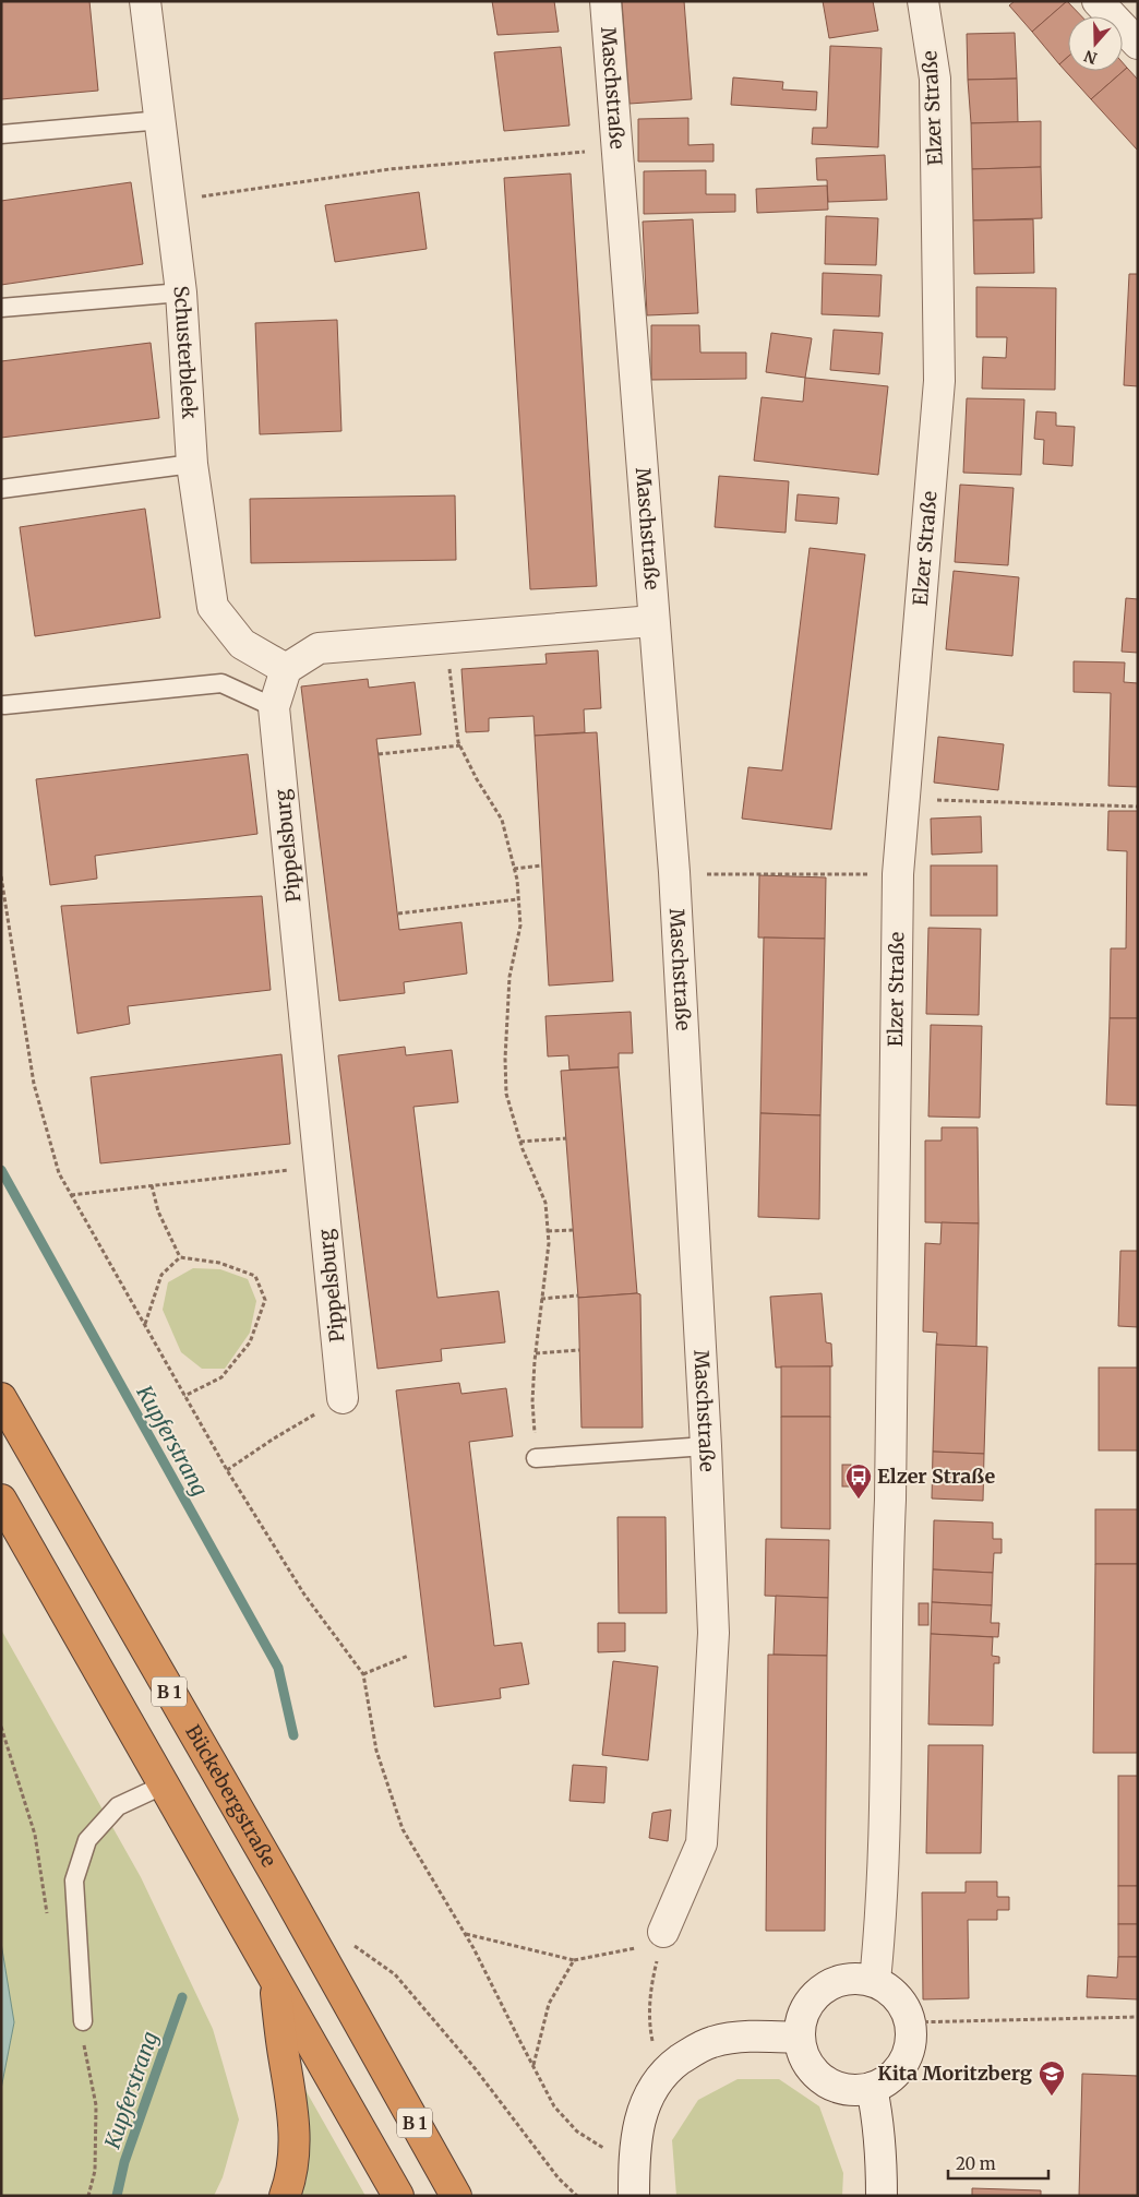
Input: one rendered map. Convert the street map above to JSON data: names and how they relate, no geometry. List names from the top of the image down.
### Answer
{
  "streets": {
    "highway": ["B 1", "Bückebergstraße"],
    "street": [
      "Maschstraße",
      "Elzer Straße",
      "Schusterbleek",
      "Pippelsburg"
    ]
  },
  "crossings": [
    ["Schusterbleek", "Pippelsburg"]
  ],
  "water": ["Kupferstrang"],
  "places": {
    "bus stop": ["Elzer Straße"],
    "school or university": ["Kita Moritzberg"]
  },
  "scale_bar": "20 m",
  "north": "bottom"
}
